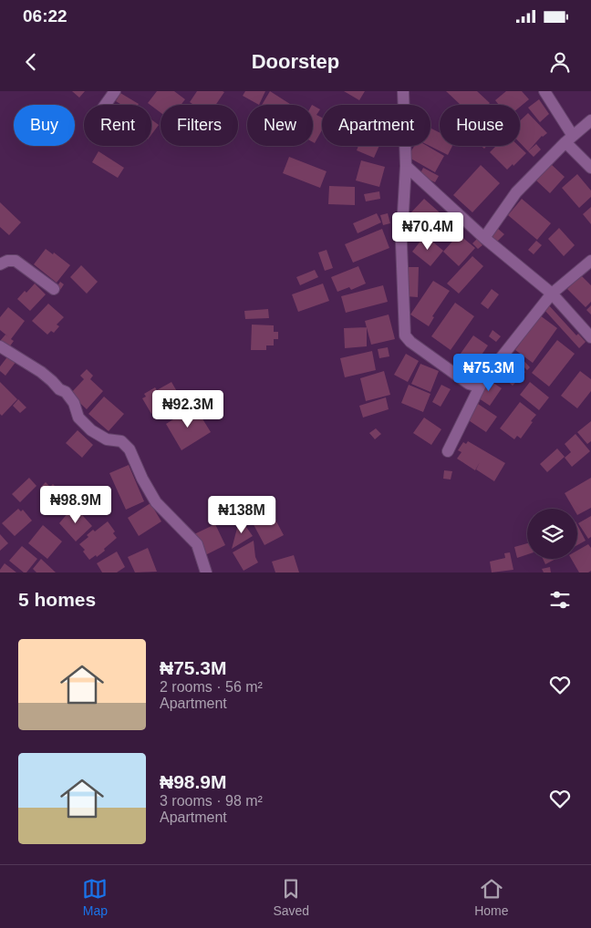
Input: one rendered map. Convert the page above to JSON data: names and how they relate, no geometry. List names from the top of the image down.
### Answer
{
  "page": {
    "status": "06:22",
    "header": "Doorstep",
    "chip": [
      "Buy",
      "Rent",
      "Filters",
      "New",
      "Apartment",
      "House"
    ],
    "price": [
      "₦70.4M",
      "₦75.3M",
      "₦92.3M",
      "₦98.9M",
      "₦138M"
    ],
    "heading": "5 homes",
    "list": [
      {
        "name": "₦75.3M",
        "note": "2 rooms · 56 m² · Apartment"
      },
      {
        "name": "₦98.9M",
        "note": "3 rooms · 98 m² · Apartment"
      }
    ],
    "tabs": ["Map", "Saved", "Home"]
  }
}
